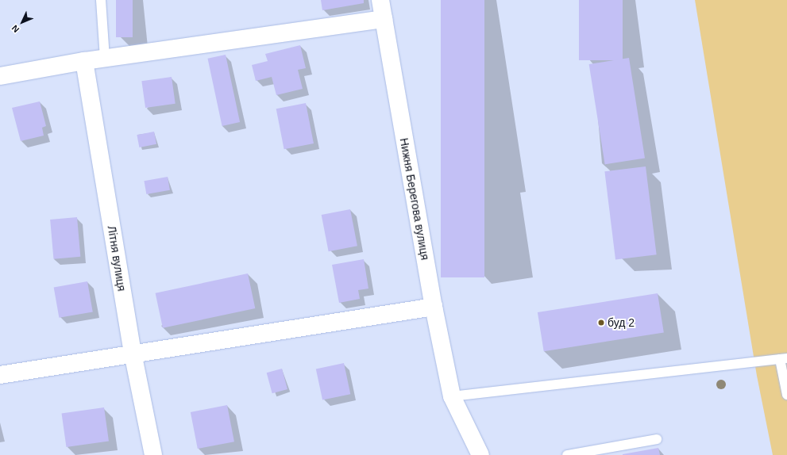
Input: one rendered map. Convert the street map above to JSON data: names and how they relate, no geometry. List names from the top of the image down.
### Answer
{
  "streets": {
    "street": ["Нижня Берегова вулиця", "Літня вулиця"]
  },
  "places": ["буд 2"],
  "north": "bottom left"
}
